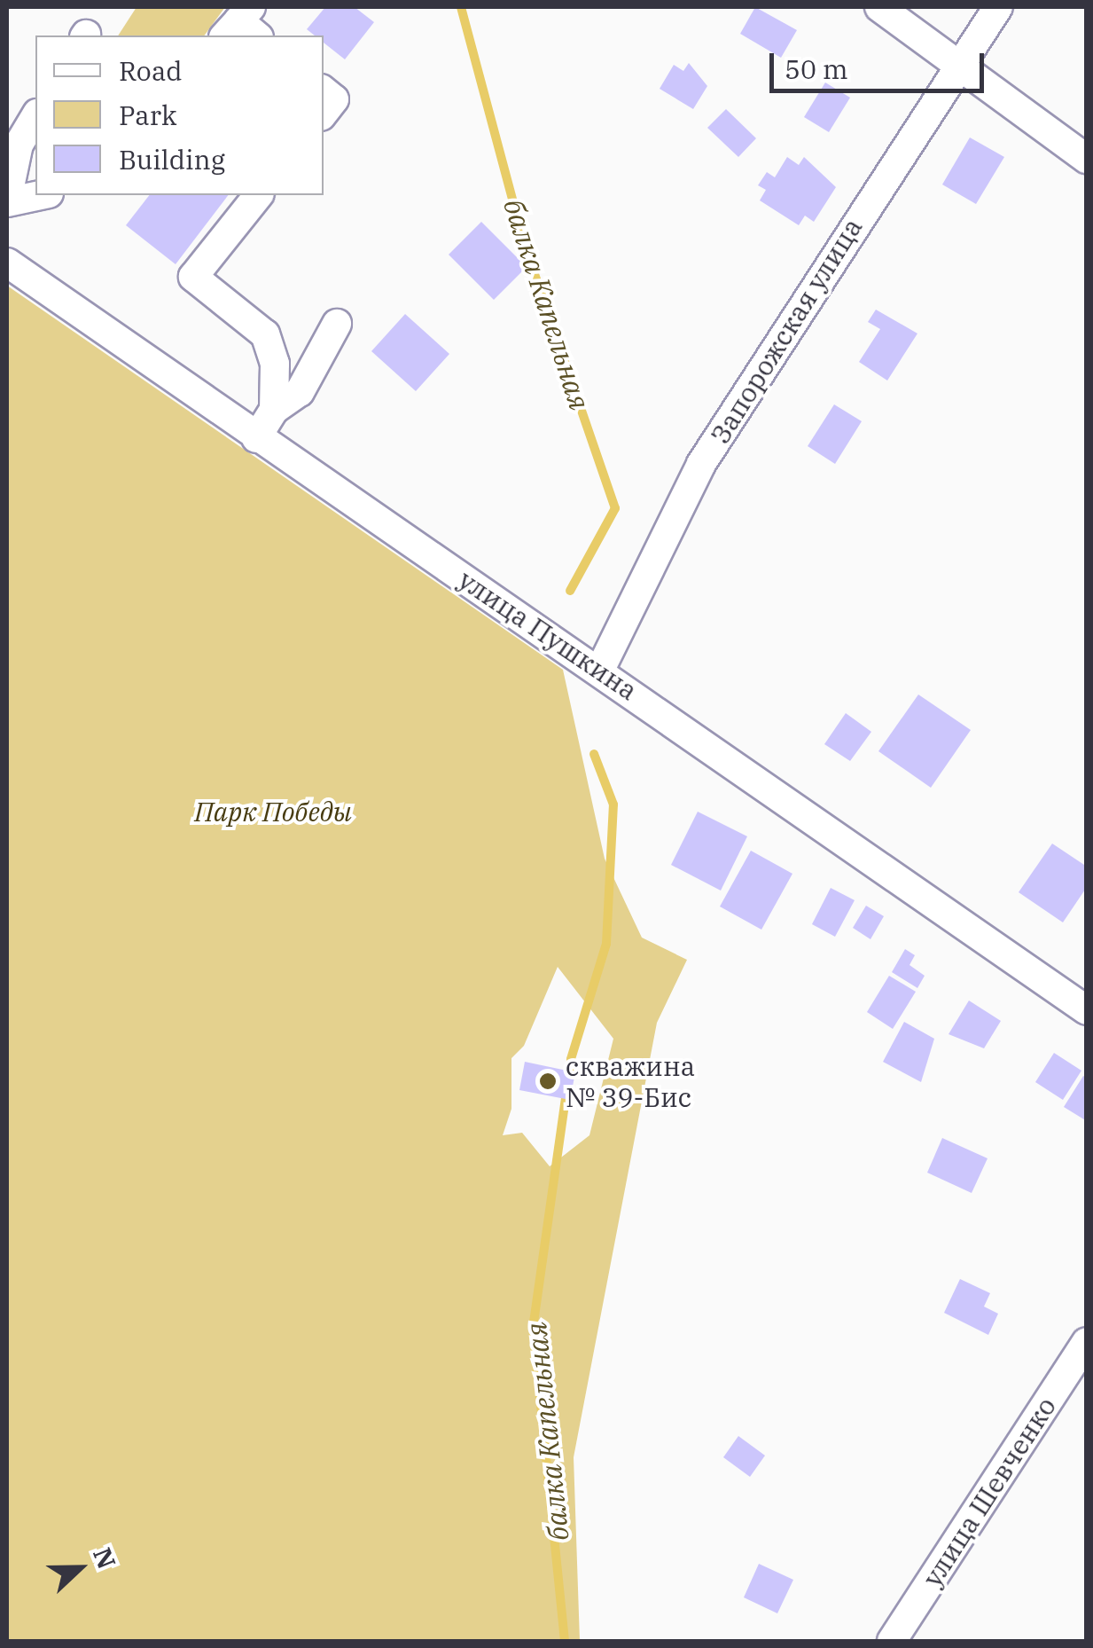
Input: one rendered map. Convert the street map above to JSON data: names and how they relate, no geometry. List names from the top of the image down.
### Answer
{
  "streets": {
    "street": ["Запорожская улица", "улица Пушкина", "улица Шевченко"]
  },
  "crossings": [
    ["Запорожская улица", "улица Пушкина"]
  ],
  "water": ["балка Капельная"],
  "parks": ["Парк Победы"],
  "places": ["скважина № 39-Бис"],
  "legend": ["Road", "Park", "Building"],
  "scale_bar": "50 m",
  "north": "right"
}
